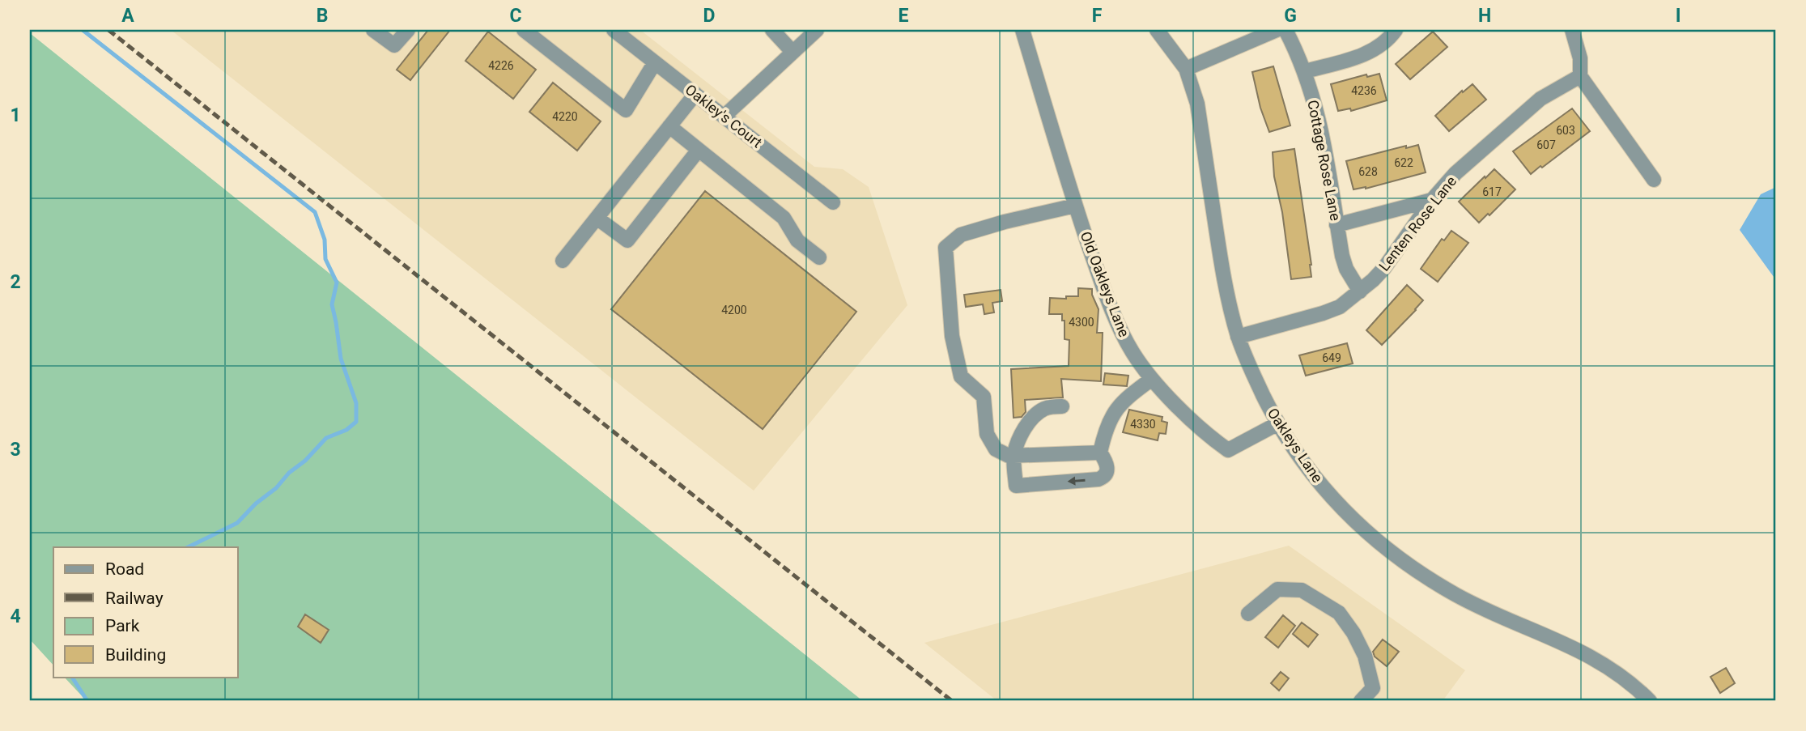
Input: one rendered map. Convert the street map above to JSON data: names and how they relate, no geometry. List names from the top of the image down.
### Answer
{
  "streets": {
    "street": [
      "Oakley's Court",
      "Cottage Rose Lane",
      "Lenten Rose Lane",
      "Old Oakleys Lane",
      "Oakleys Lane"
    ]
  },
  "crossings": [
    ["Cottage Rose Lane", "Lenten Rose Lane"],
    ["Lenten Rose Lane", "Oakleys Lane"],
    ["Old Oakleys Lane", "Oakleys Lane"]
  ],
  "house_numbers": [
    "4226",
    "4236",
    "4220",
    "603",
    "607",
    "622",
    "628",
    "617",
    "4200",
    "4300",
    "649",
    "4330"
  ],
  "legend": [
    "Road",
    "Railway",
    "Park",
    "Building"
  ],
  "grid": {
    "columns": [
      "A",
      "B",
      "C",
      "D",
      "E",
      "F",
      "G",
      "H",
      "I"
    ],
    "rows": [
      "1",
      "2",
      "3",
      "4"
    ]
  }
}
